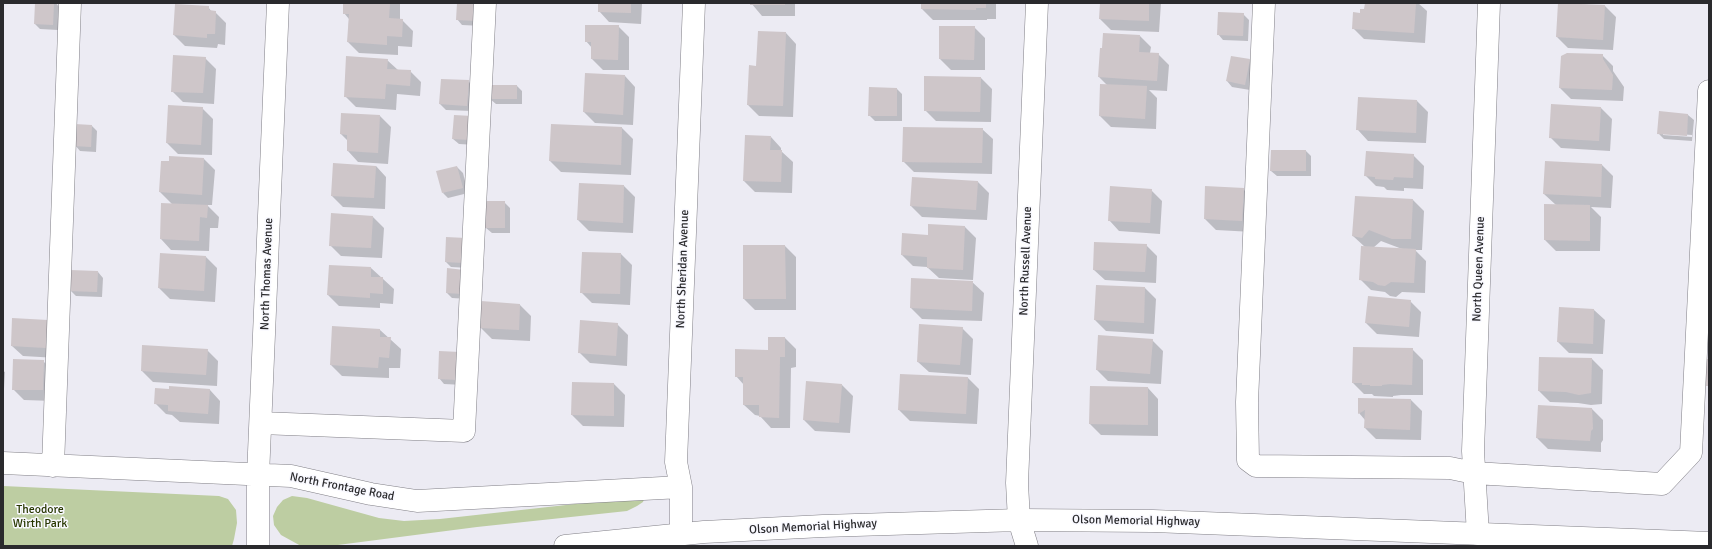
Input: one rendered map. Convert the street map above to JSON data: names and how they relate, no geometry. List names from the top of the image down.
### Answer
{
  "streets": {
    "street": [
      "North Russell Avenue",
      "North Sheridan Avenue",
      "North Queen Avenue",
      "North Thomas Avenue",
      "North Frontage Road",
      "Olson Memorial Highway"
    ]
  },
  "crossings": [
    ["North Russell Avenue", "Olson Memorial Highway"],
    ["North Sheridan Avenue", "North Frontage Road"],
    ["North Sheridan Avenue", "Olson Memorial Highway"],
    ["North Queen Avenue", "Olson Memorial Highway"],
    ["North Thomas Avenue", "North Frontage Road"]
  ],
  "parks": ["Theodore Wirth Park"]
}
